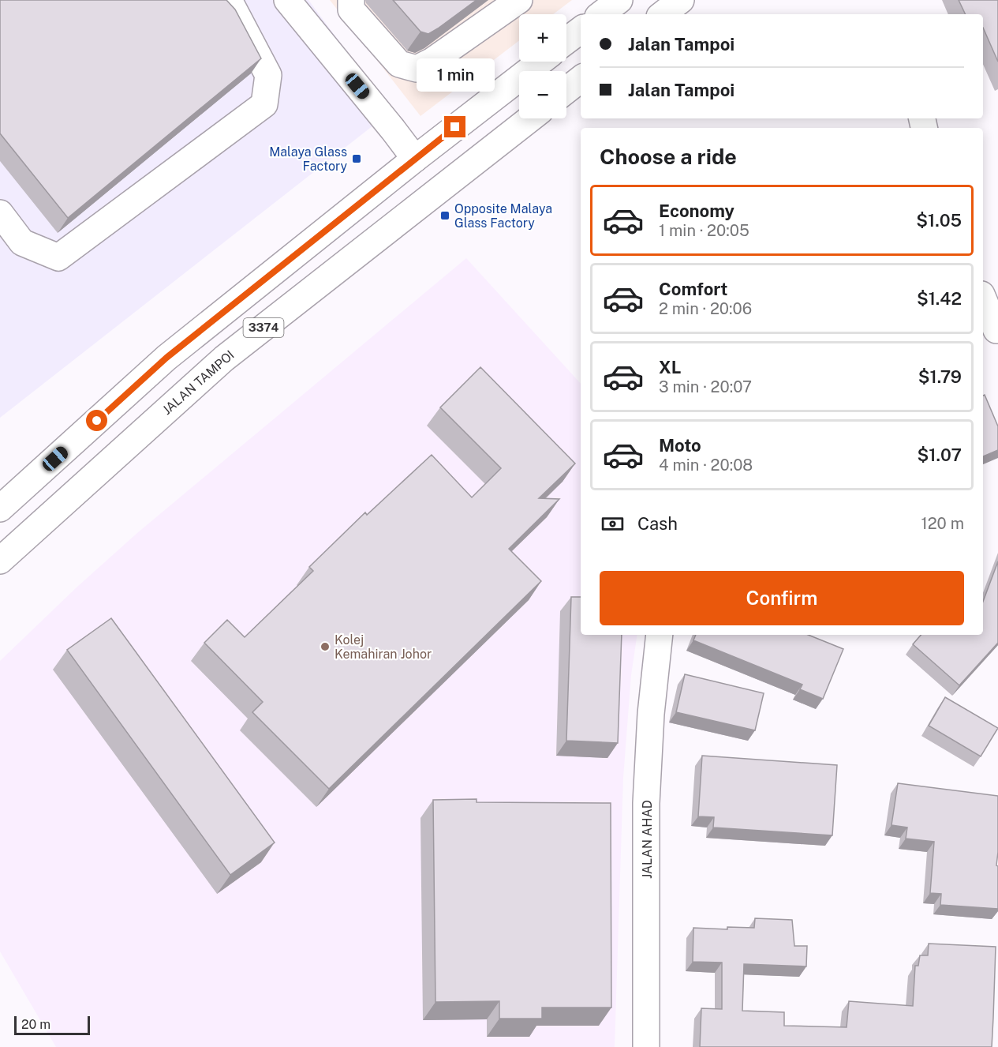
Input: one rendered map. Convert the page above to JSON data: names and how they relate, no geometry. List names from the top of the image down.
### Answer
{
  "streets": {
    "main road": ["3374", "JALAN TAMPOI", "JALAN AHAD"]
  },
  "places": {
    "transit": ["Malaya Glass Factory", "Opposite Malaya Glass Factory"],
    "other": ["Kolej Kemahiran Johor"]
  },
  "scale_bar": "20 m",
  "page": {
    "map_buttons": ["+", "−"],
    "banner": ["Jalan Tampoi", "Jalan Tampoi"],
    "bubble": "1 min",
    "heading": "Choose a ride",
    "list": [
      {
        "name": "Economy",
        "note": "1 min · 20:05",
        "value": "$1.05"
      },
      {
        "name": "Comfort",
        "note": "2 min · 20:06",
        "value": "$1.42"
      },
      {
        "name": "XL",
        "note": "3 min · 20:07",
        "value": "$1.79"
      },
      {
        "name": "Moto",
        "note": "4 min · 20:08",
        "value": "$1.07"
      }
    ],
    "pay": ["Cash", "120 m"],
    "buttons": "Confirm",
    "scale": "20 m"
  }
}
